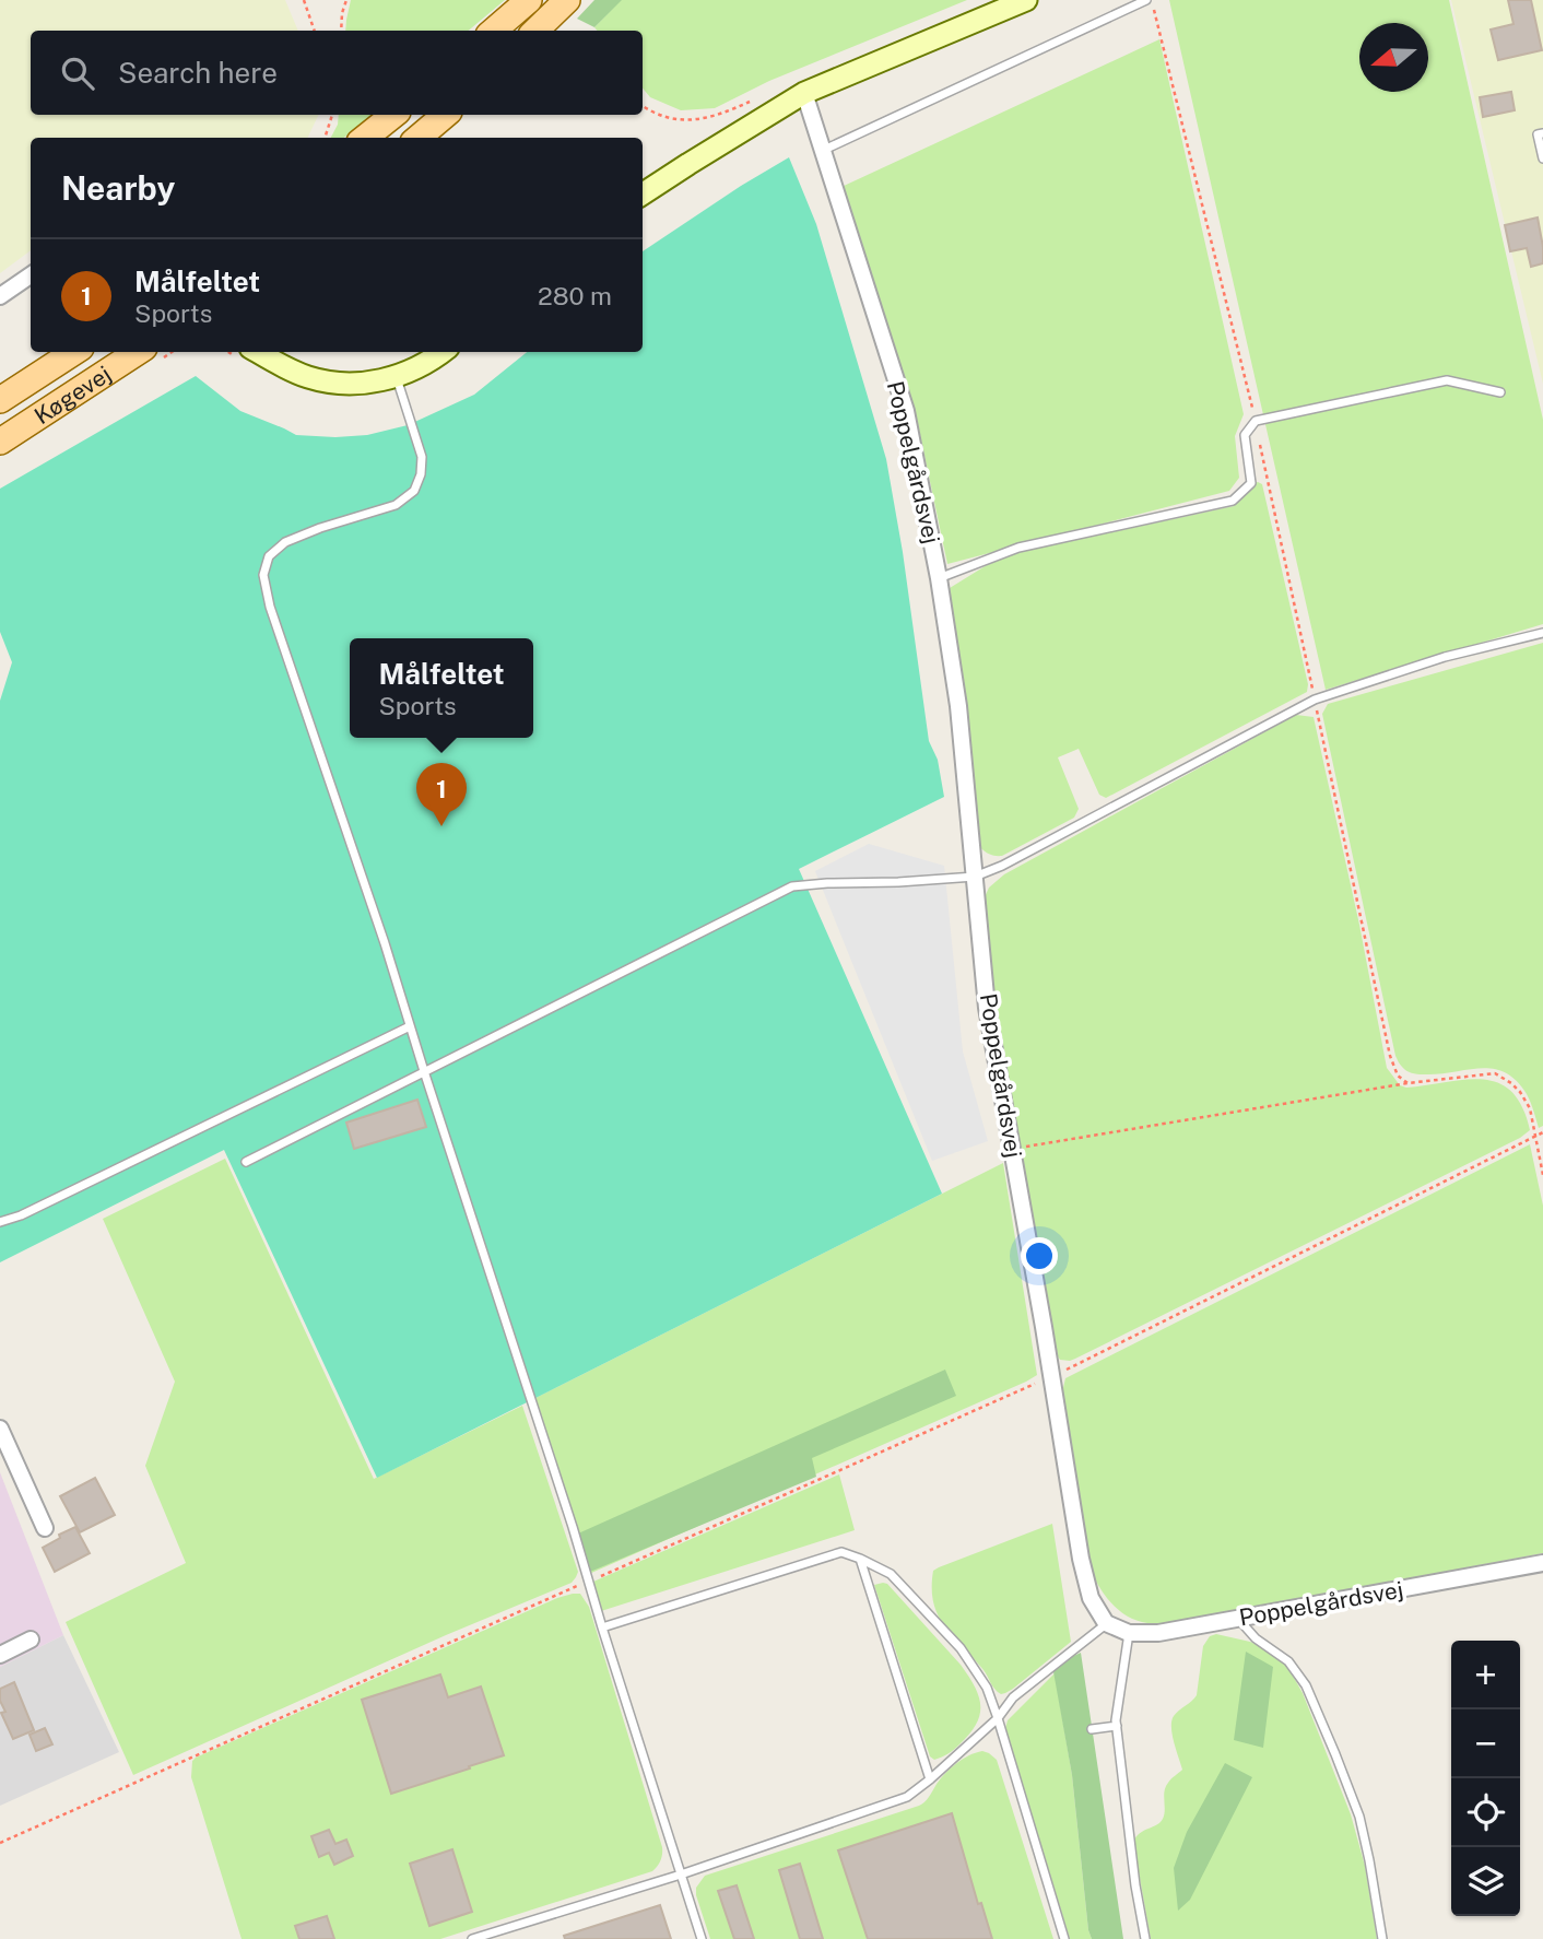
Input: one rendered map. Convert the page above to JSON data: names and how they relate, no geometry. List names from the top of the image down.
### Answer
{
  "streets": {
    "main road": ["Køgevej"],
    "street": ["Poppelgårdsvej"]
  },
  "north": "left",
  "page": {
    "search": "Search here",
    "heading": "Nearby",
    "list": [
      {
        "mark": "1",
        "name": "Målfeltet",
        "note": "Sports",
        "value": "280 m"
      }
    ],
    "popup": ["Målfeltet", "Sports"],
    "pins": "1",
    "map_buttons": ["+", "−"]
  }
}
